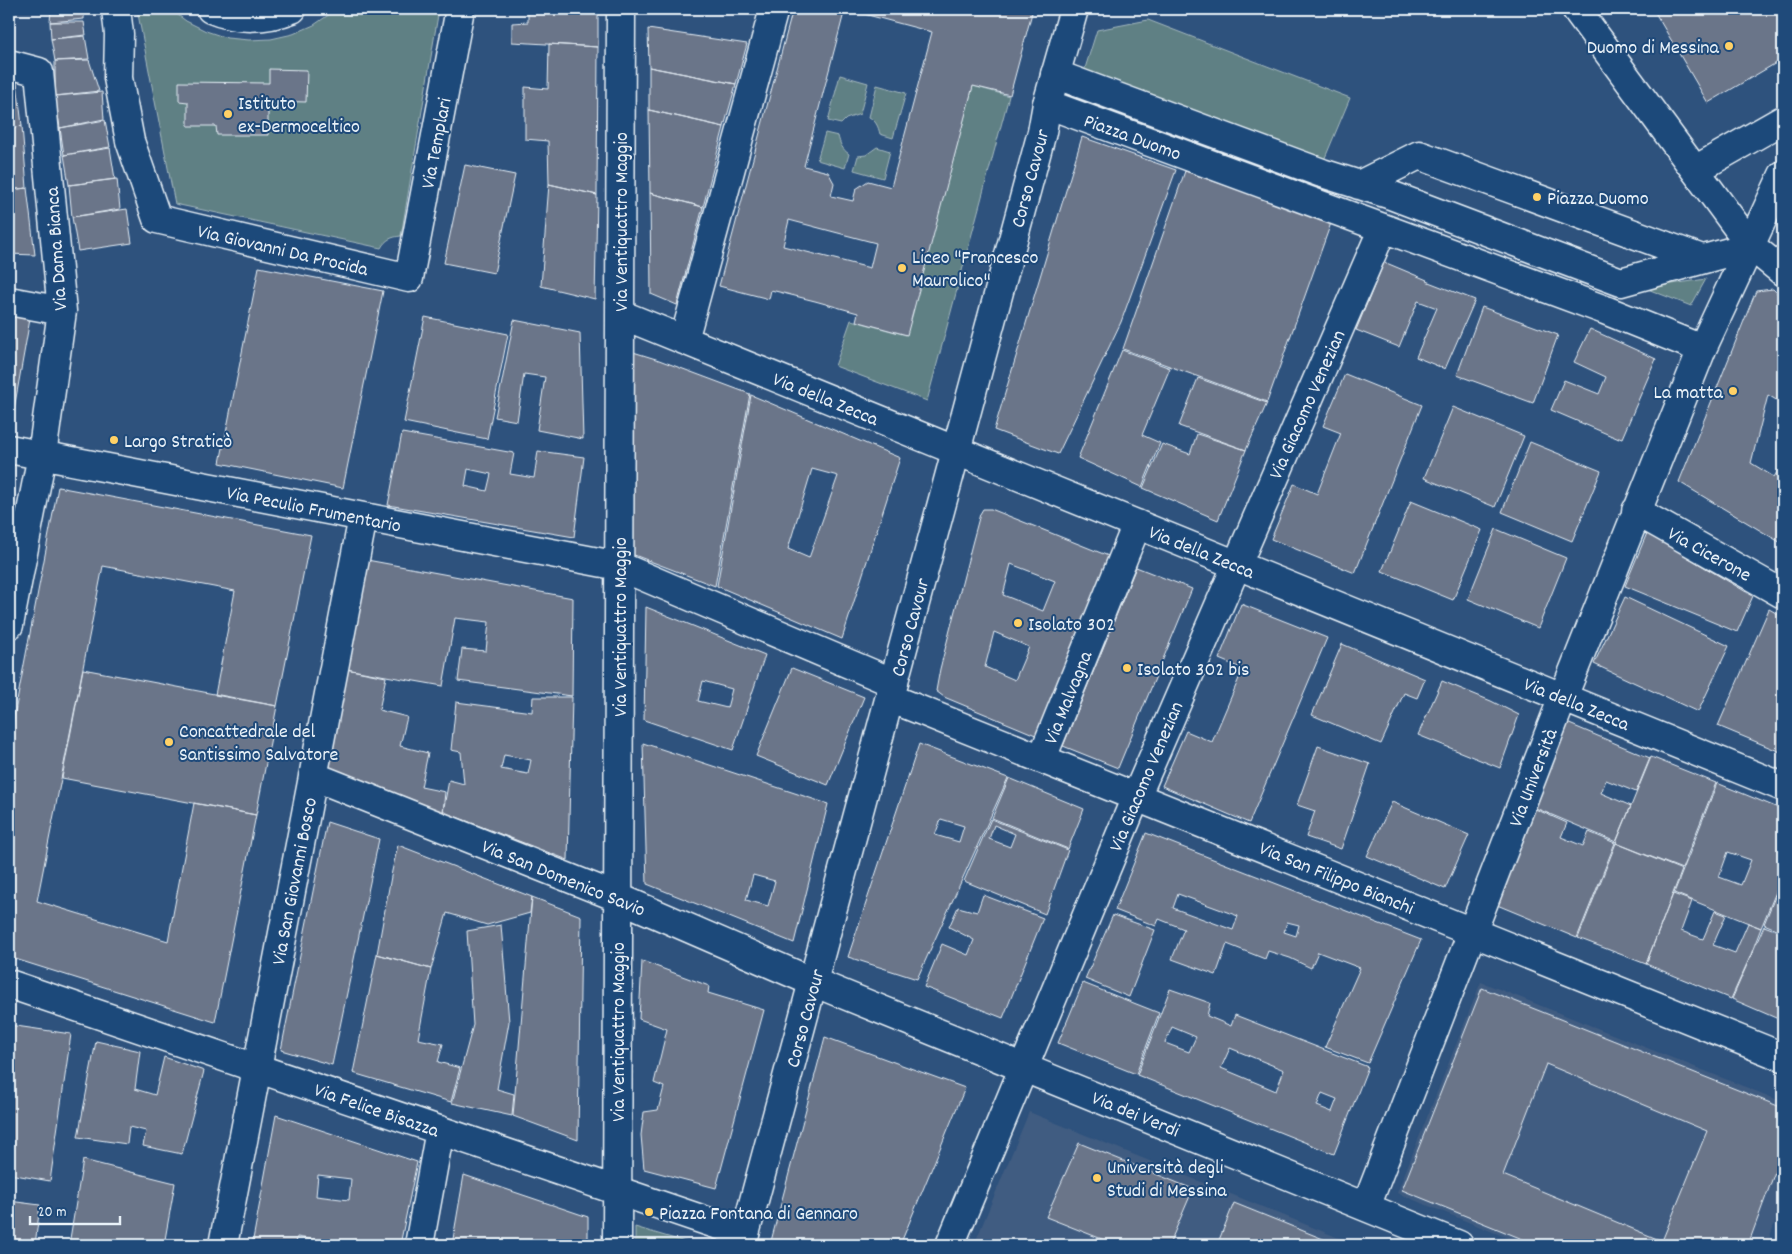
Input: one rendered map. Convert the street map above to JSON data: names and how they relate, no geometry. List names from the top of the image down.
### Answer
{
  "streets": {
    "street": [
      "Piazza Duomo",
      "Via Templari",
      "Corso Cavour",
      "Via Ventiquattro Maggio",
      "Via Dama Bianca",
      "Via Giovanni Da Procida",
      "Via della Zecca",
      "Via Giacomo Venezian",
      "Via Peculio Frumentario",
      "Via Cicerone",
      "Via Malvagna",
      "Via Università",
      "Via San Domenico Savio",
      "Via San Filippo Bianchi",
      "Via San Giovanni Bosco",
      "Via Felice Bisazza",
      "Via dei Verdi"
    ]
  },
  "crossings": [
    ["Piazza Duomo", "Corso Cavour"],
    ["Piazza Duomo", "Via Giacomo Venezian"],
    ["Piazza Duomo", "Via Università"],
    ["Via Templari", "Via Giovanni Da Procida"],
    ["Corso Cavour", "Via della Zecca"],
    ["Corso Cavour", "Via San Domenico Savio"],
    ["Corso Cavour", "Via San Filippo Bianchi"],
    ["Corso Cavour", "Via Felice Bisazza"],
    ["Corso Cavour", "Via dei Verdi"],
    ["Via Ventiquattro Maggio", "Via della Zecca"],
    ["Via Ventiquattro Maggio", "Via Peculio Frumentario"],
    ["Via Ventiquattro Maggio", "Via San Domenico Savio"],
    ["Via Ventiquattro Maggio", "Via Felice Bisazza"],
    ["Via Dama Bianca", "Via Peculio Frumentario"],
    ["Via della Zecca", "Via Giacomo Venezian"],
    ["Via della Zecca", "Via Malvagna"],
    ["Via della Zecca", "Via Università"],
    ["Via Giacomo Venezian", "Via San Filippo Bianchi"],
    ["Via Giacomo Venezian", "Via dei Verdi"],
    ["Via Peculio Frumentario", "Via San Filippo Bianchi"],
    ["Via Peculio Frumentario", "Via San Giovanni Bosco"],
    ["Via Cicerone", "Via Università"],
    ["Via Malvagna", "Via San Filippo Bianchi"],
    ["Via Università", "Via San Filippo Bianchi"],
    ["Via Università", "Via dei Verdi"],
    ["Via San Domenico Savio", "Via San Giovanni Bosco"],
    ["Via San Domenico Savio", "Via dei Verdi"],
    ["Via San Giovanni Bosco", "Via Felice Bisazza"]
  ],
  "places": [
    "Duomo di Messina",
    "Istituto ex-Dermoceltico",
    "Piazza Duomo",
    "Liceo \"Francesco Maurolico\"",
    "La matta",
    "Largo Straticò",
    "Isolato 302",
    "Isolato 302 bis",
    "Concattedrale del Santissimo Salvatore",
    "Università degli Studi di Messina",
    "Piazza Fontana di Gennaro"
  ],
  "scale_bar": "20 m"
}
